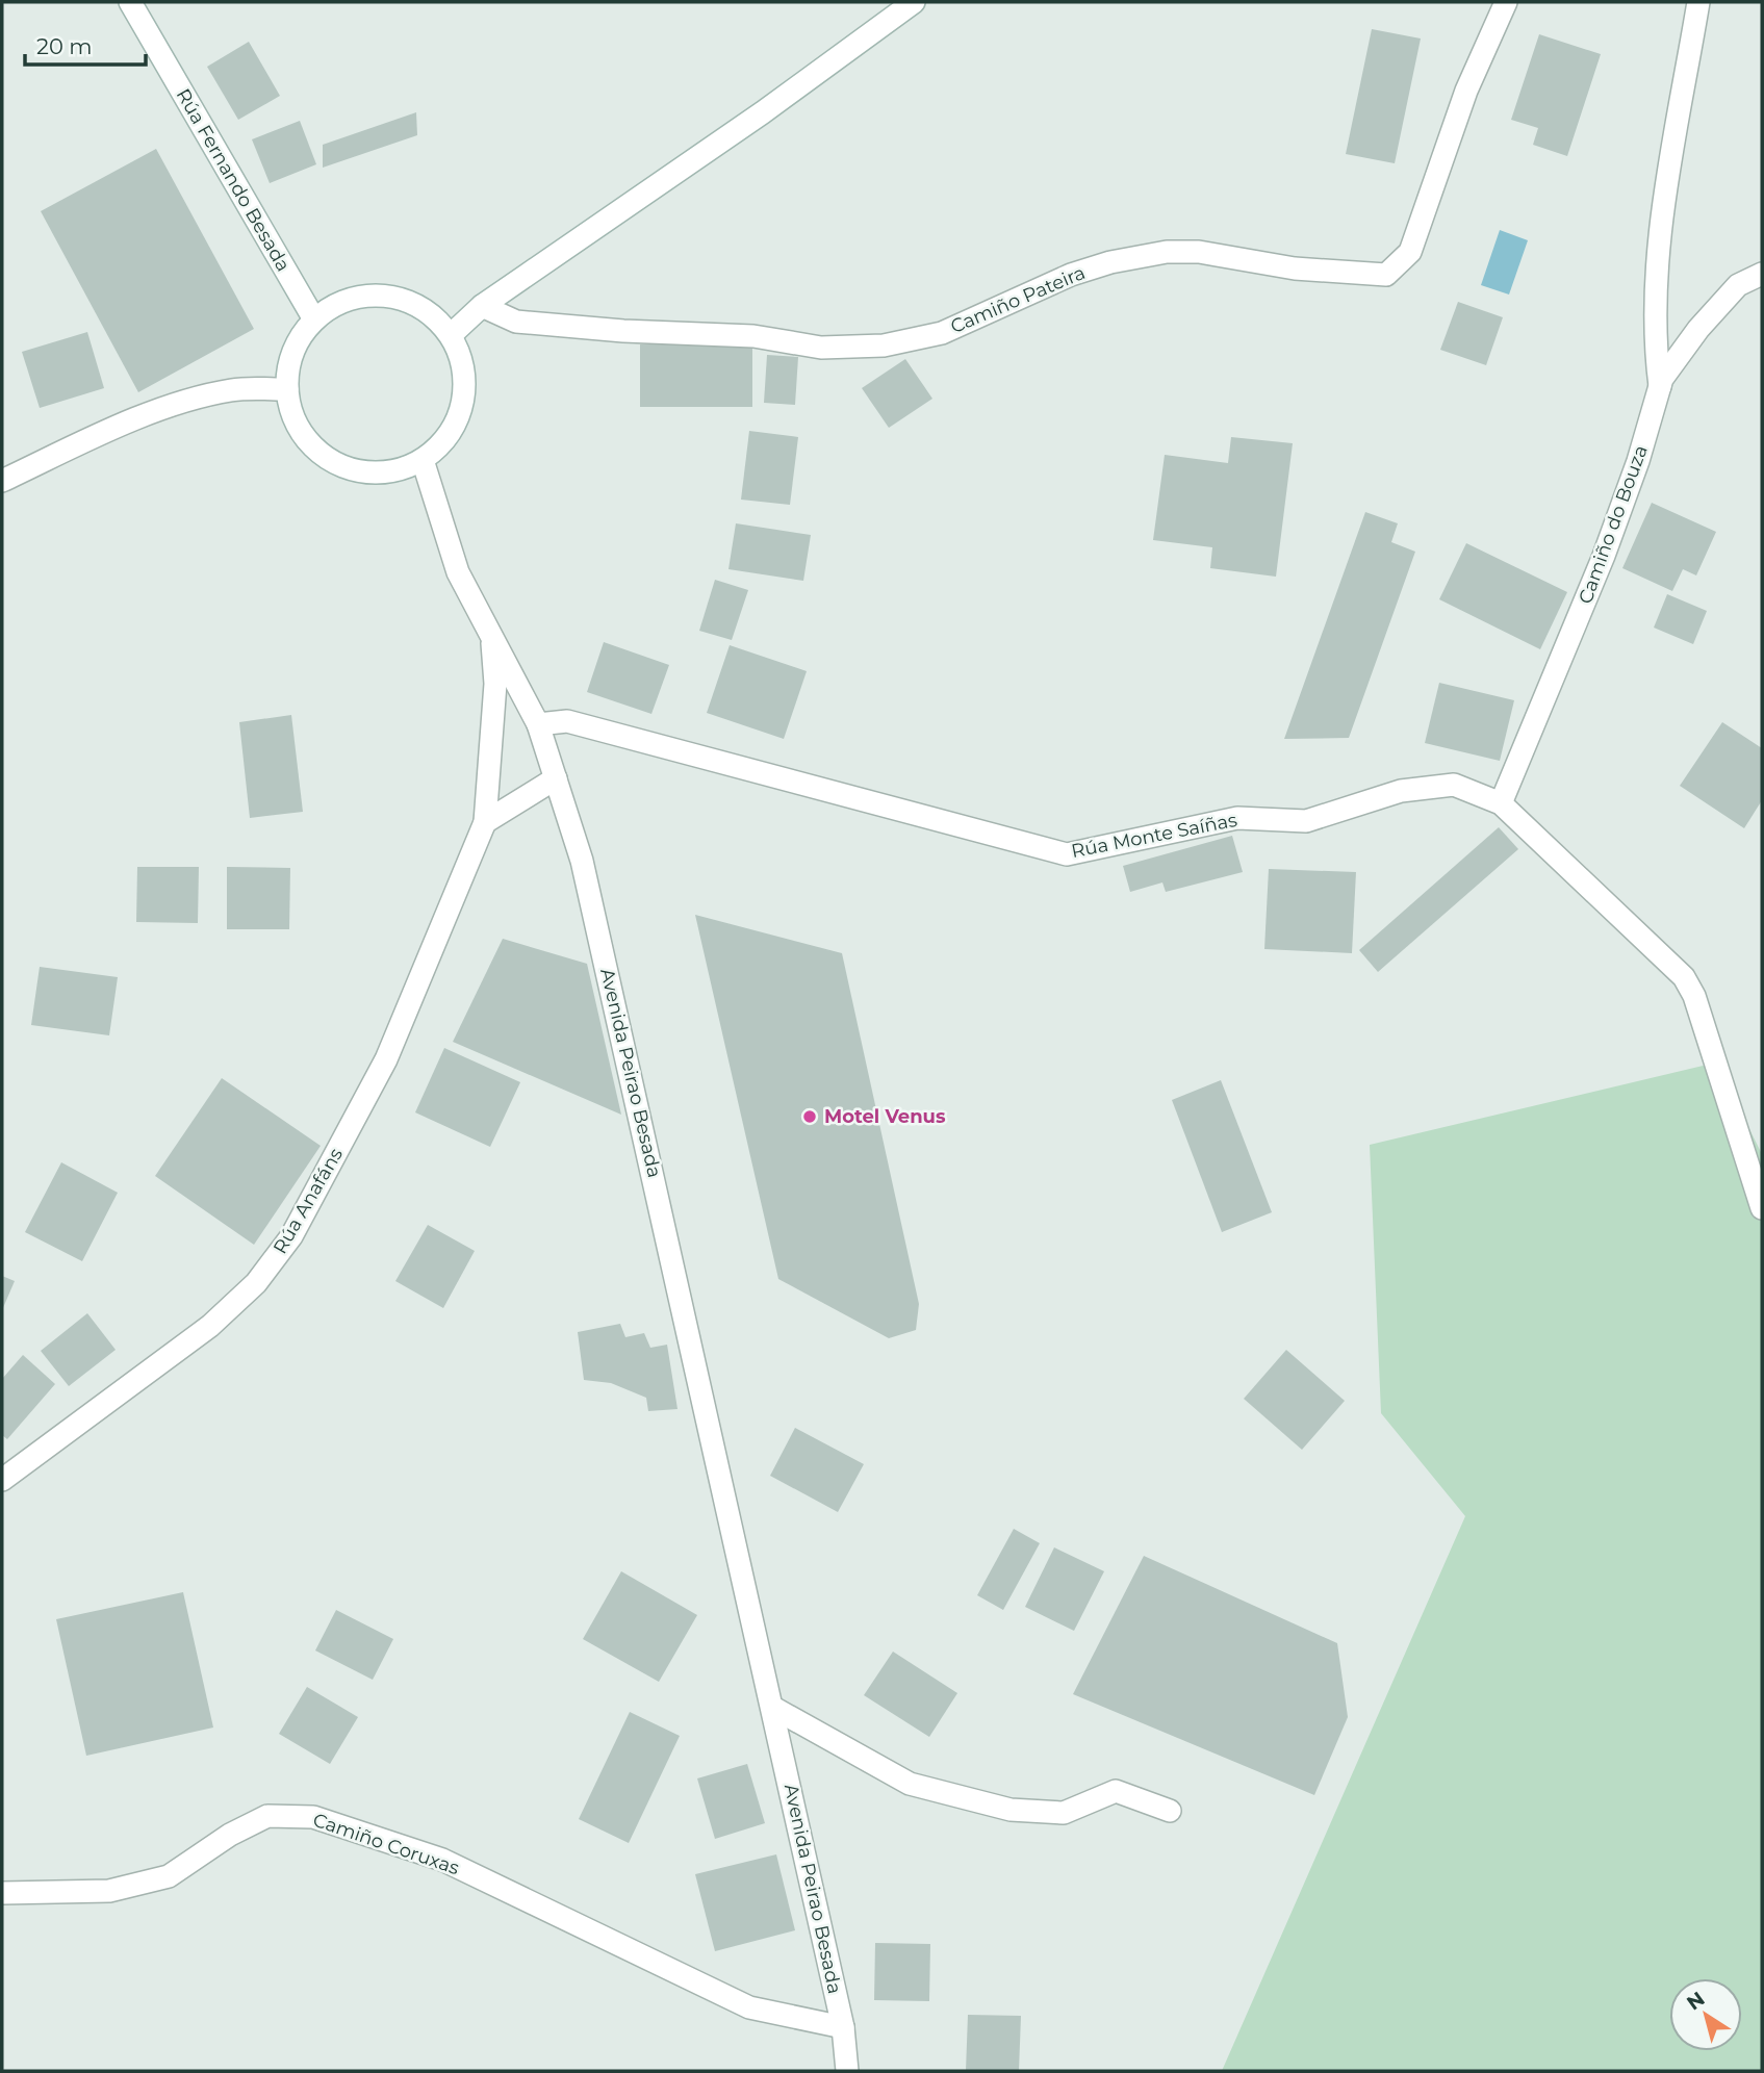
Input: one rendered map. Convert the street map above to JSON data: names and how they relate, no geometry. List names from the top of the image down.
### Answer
{
  "streets": {
    "street": [
      "Rúa Fernando Besada",
      "Camiño Pateira",
      "Camiño do Bouza",
      "Rúa Monte Saíñas",
      "Avenida Peirao Besada",
      "Rúa Anafáns",
      "Camiño Coruxas"
    ]
  },
  "crossings": [
    ["Rúa Fernando Besada", "Avenida Peirao Besada"],
    ["Camiño do Bouza", "Rúa Monte Saíñas"],
    ["Rúa Monte Saíñas", "Avenida Peirao Besada"],
    ["Avenida Peirao Besada", "Rúa Anafáns"],
    ["Avenida Peirao Besada", "Camiño Coruxas"]
  ],
  "places": ["Motel Venus"],
  "scale_bar": "20 m",
  "north": "top left"
}
